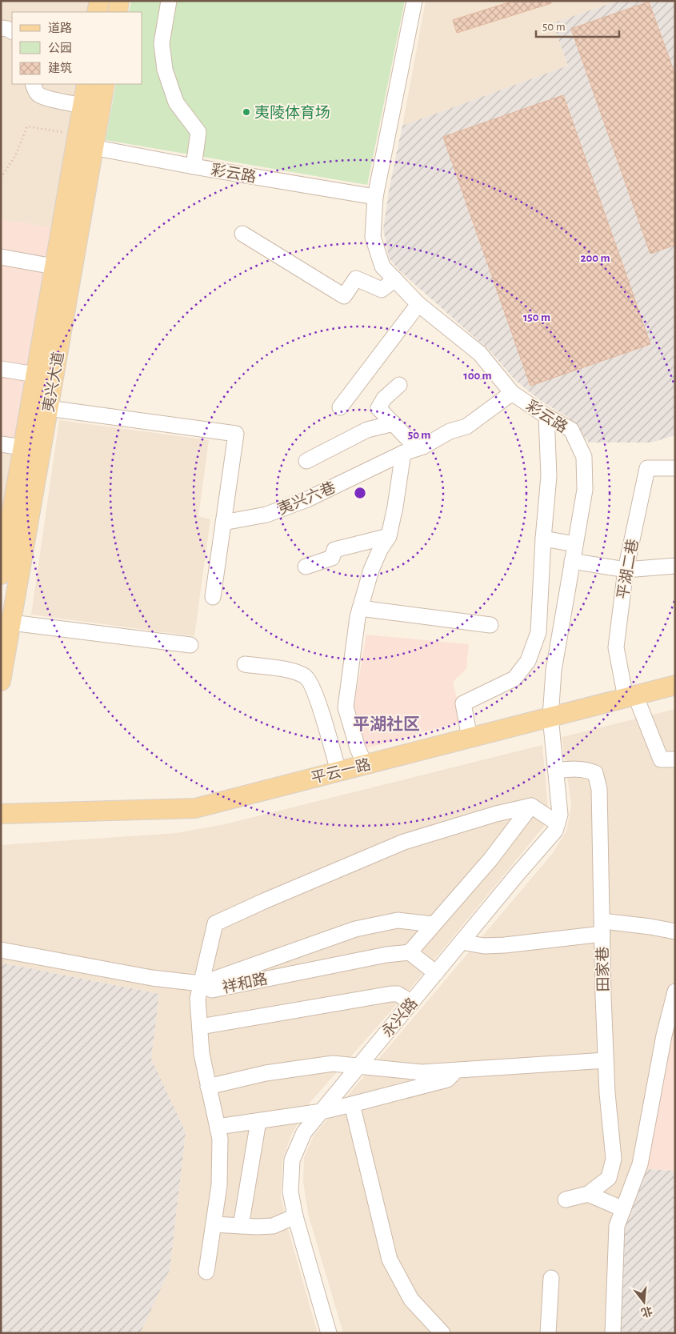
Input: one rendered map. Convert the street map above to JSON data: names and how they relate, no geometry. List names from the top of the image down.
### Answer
{
  "streets": {
    "main road": ["夷兴大道", "平云一路"],
    "street": [
      "彩云路",
      "夷兴六巷",
      "平湖二巷",
      "田家巷",
      "祥和路",
      "永兴路"
    ]
  },
  "crossings": [
    ["彩云路", "夷兴大道"],
    ["彩云路", "夷兴六巷"],
    ["彩云路", "平云一路"],
    ["彩云路", "永兴路"],
    ["平湖二巷", "平云一路"],
    ["平云一路", "永兴路"],
    ["田家巷", "永兴路"]
  ],
  "districts": ["平湖社区"],
  "places": ["夷陵体育场"],
  "legend": ["道路", "公园", "建筑"],
  "scale_bar": "50 m",
  "north": "bottom",
  "rings": [
    "200 m",
    "150 m",
    "100 m",
    "50 m"
  ]
}
